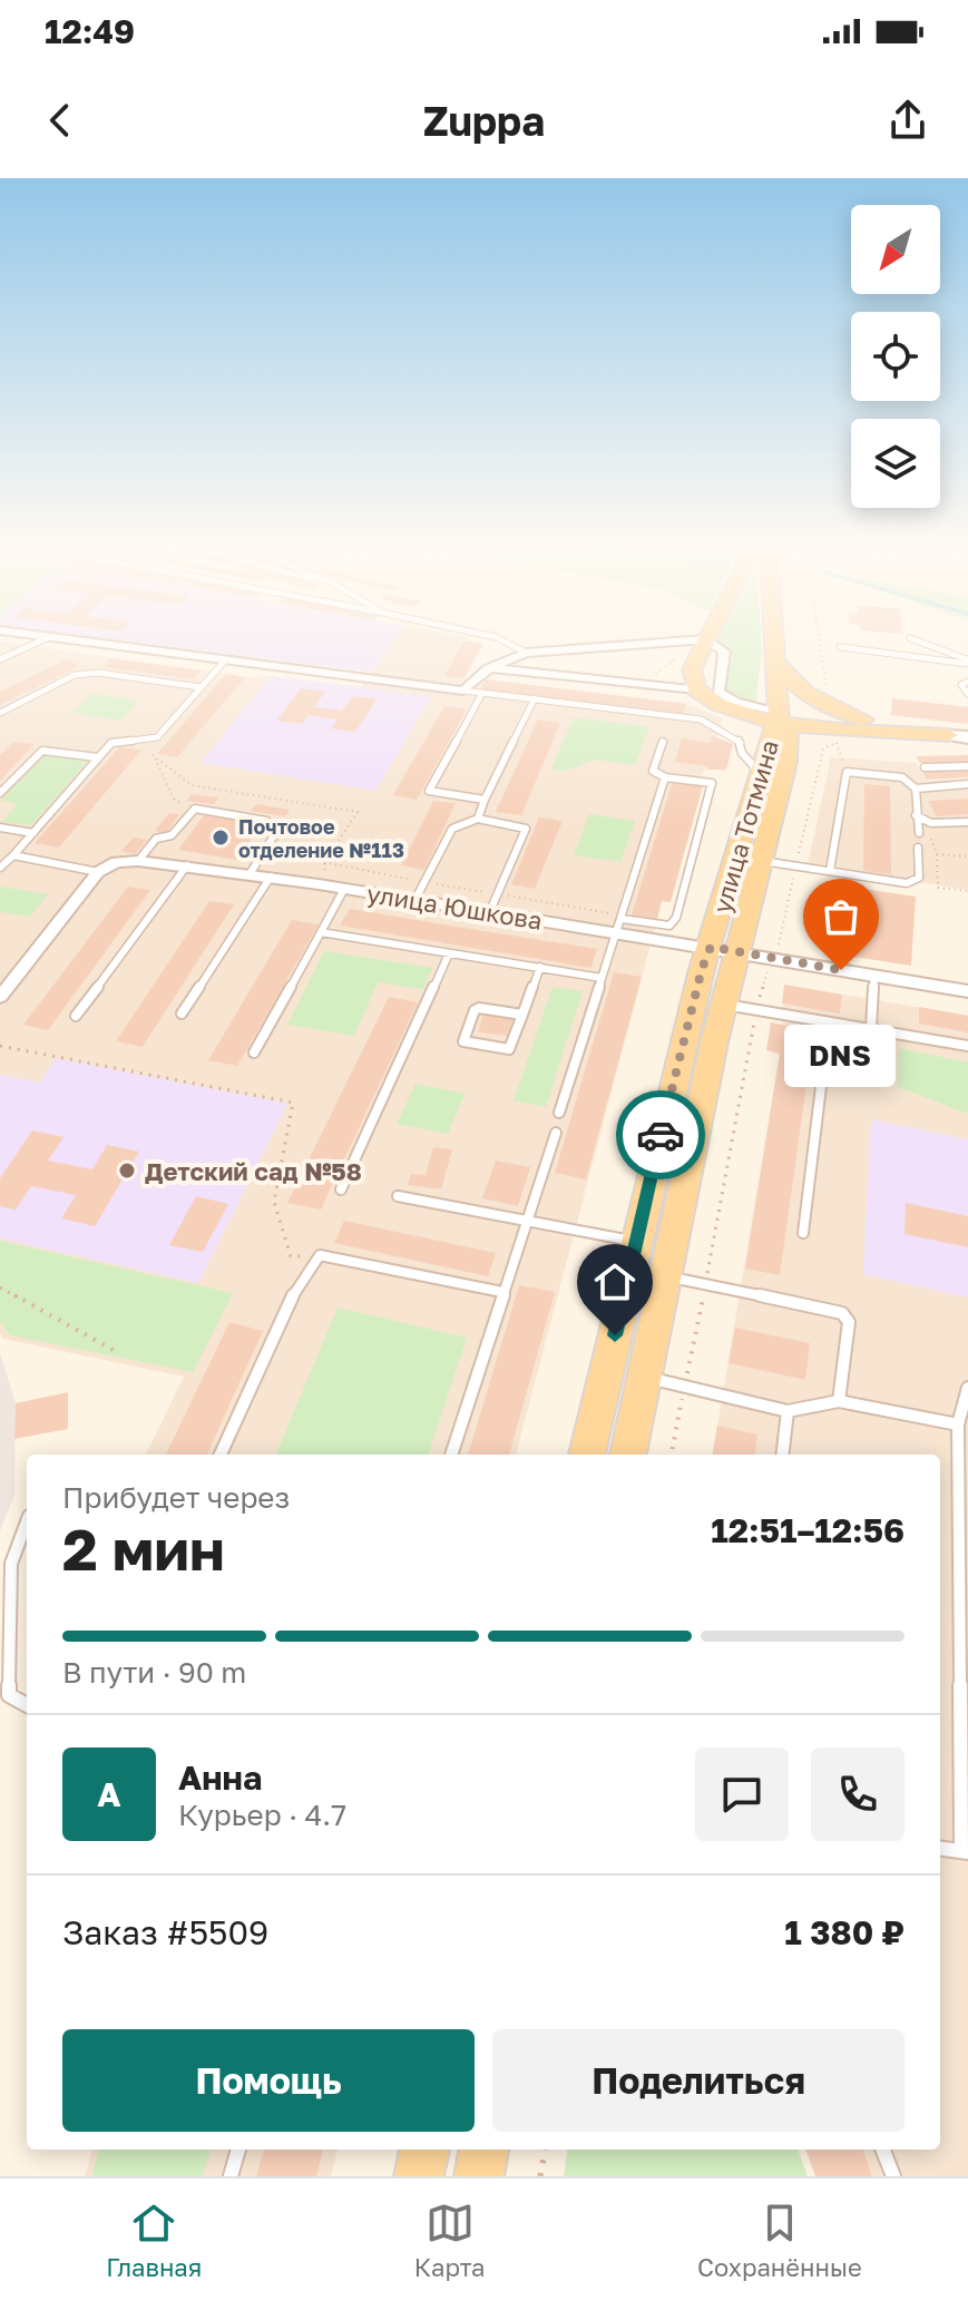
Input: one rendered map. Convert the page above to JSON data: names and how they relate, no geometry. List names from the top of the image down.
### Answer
{
  "streets": {
    "main road": ["улица Тотмина"],
    "street": ["улица Юшкова"]
  },
  "crossings": [
    ["улица Тотмина", "улица Юшкова"]
  ],
  "places": ["Почтовое отделение №113", "DNS", "Детский сад №58"],
  "north": "bottom left",
  "page": {
    "status": "12:49",
    "header": "Zuppa",
    "bubble": "DNS",
    "heading": ["2 мин", "Прибудет через", "12:51–12:56"],
    "panel": [
      "Анна",
      "Курьер · 4.7",
      "Заказ #5509",
      "1 380 ₽"
    ],
    "bar": "В пути · 90 m",
    "round": "А",
    "buttons": ["Помощь", "Поделиться"],
    "tabs": ["Главная", "Карта", "Сохранённые"]
  }
}
